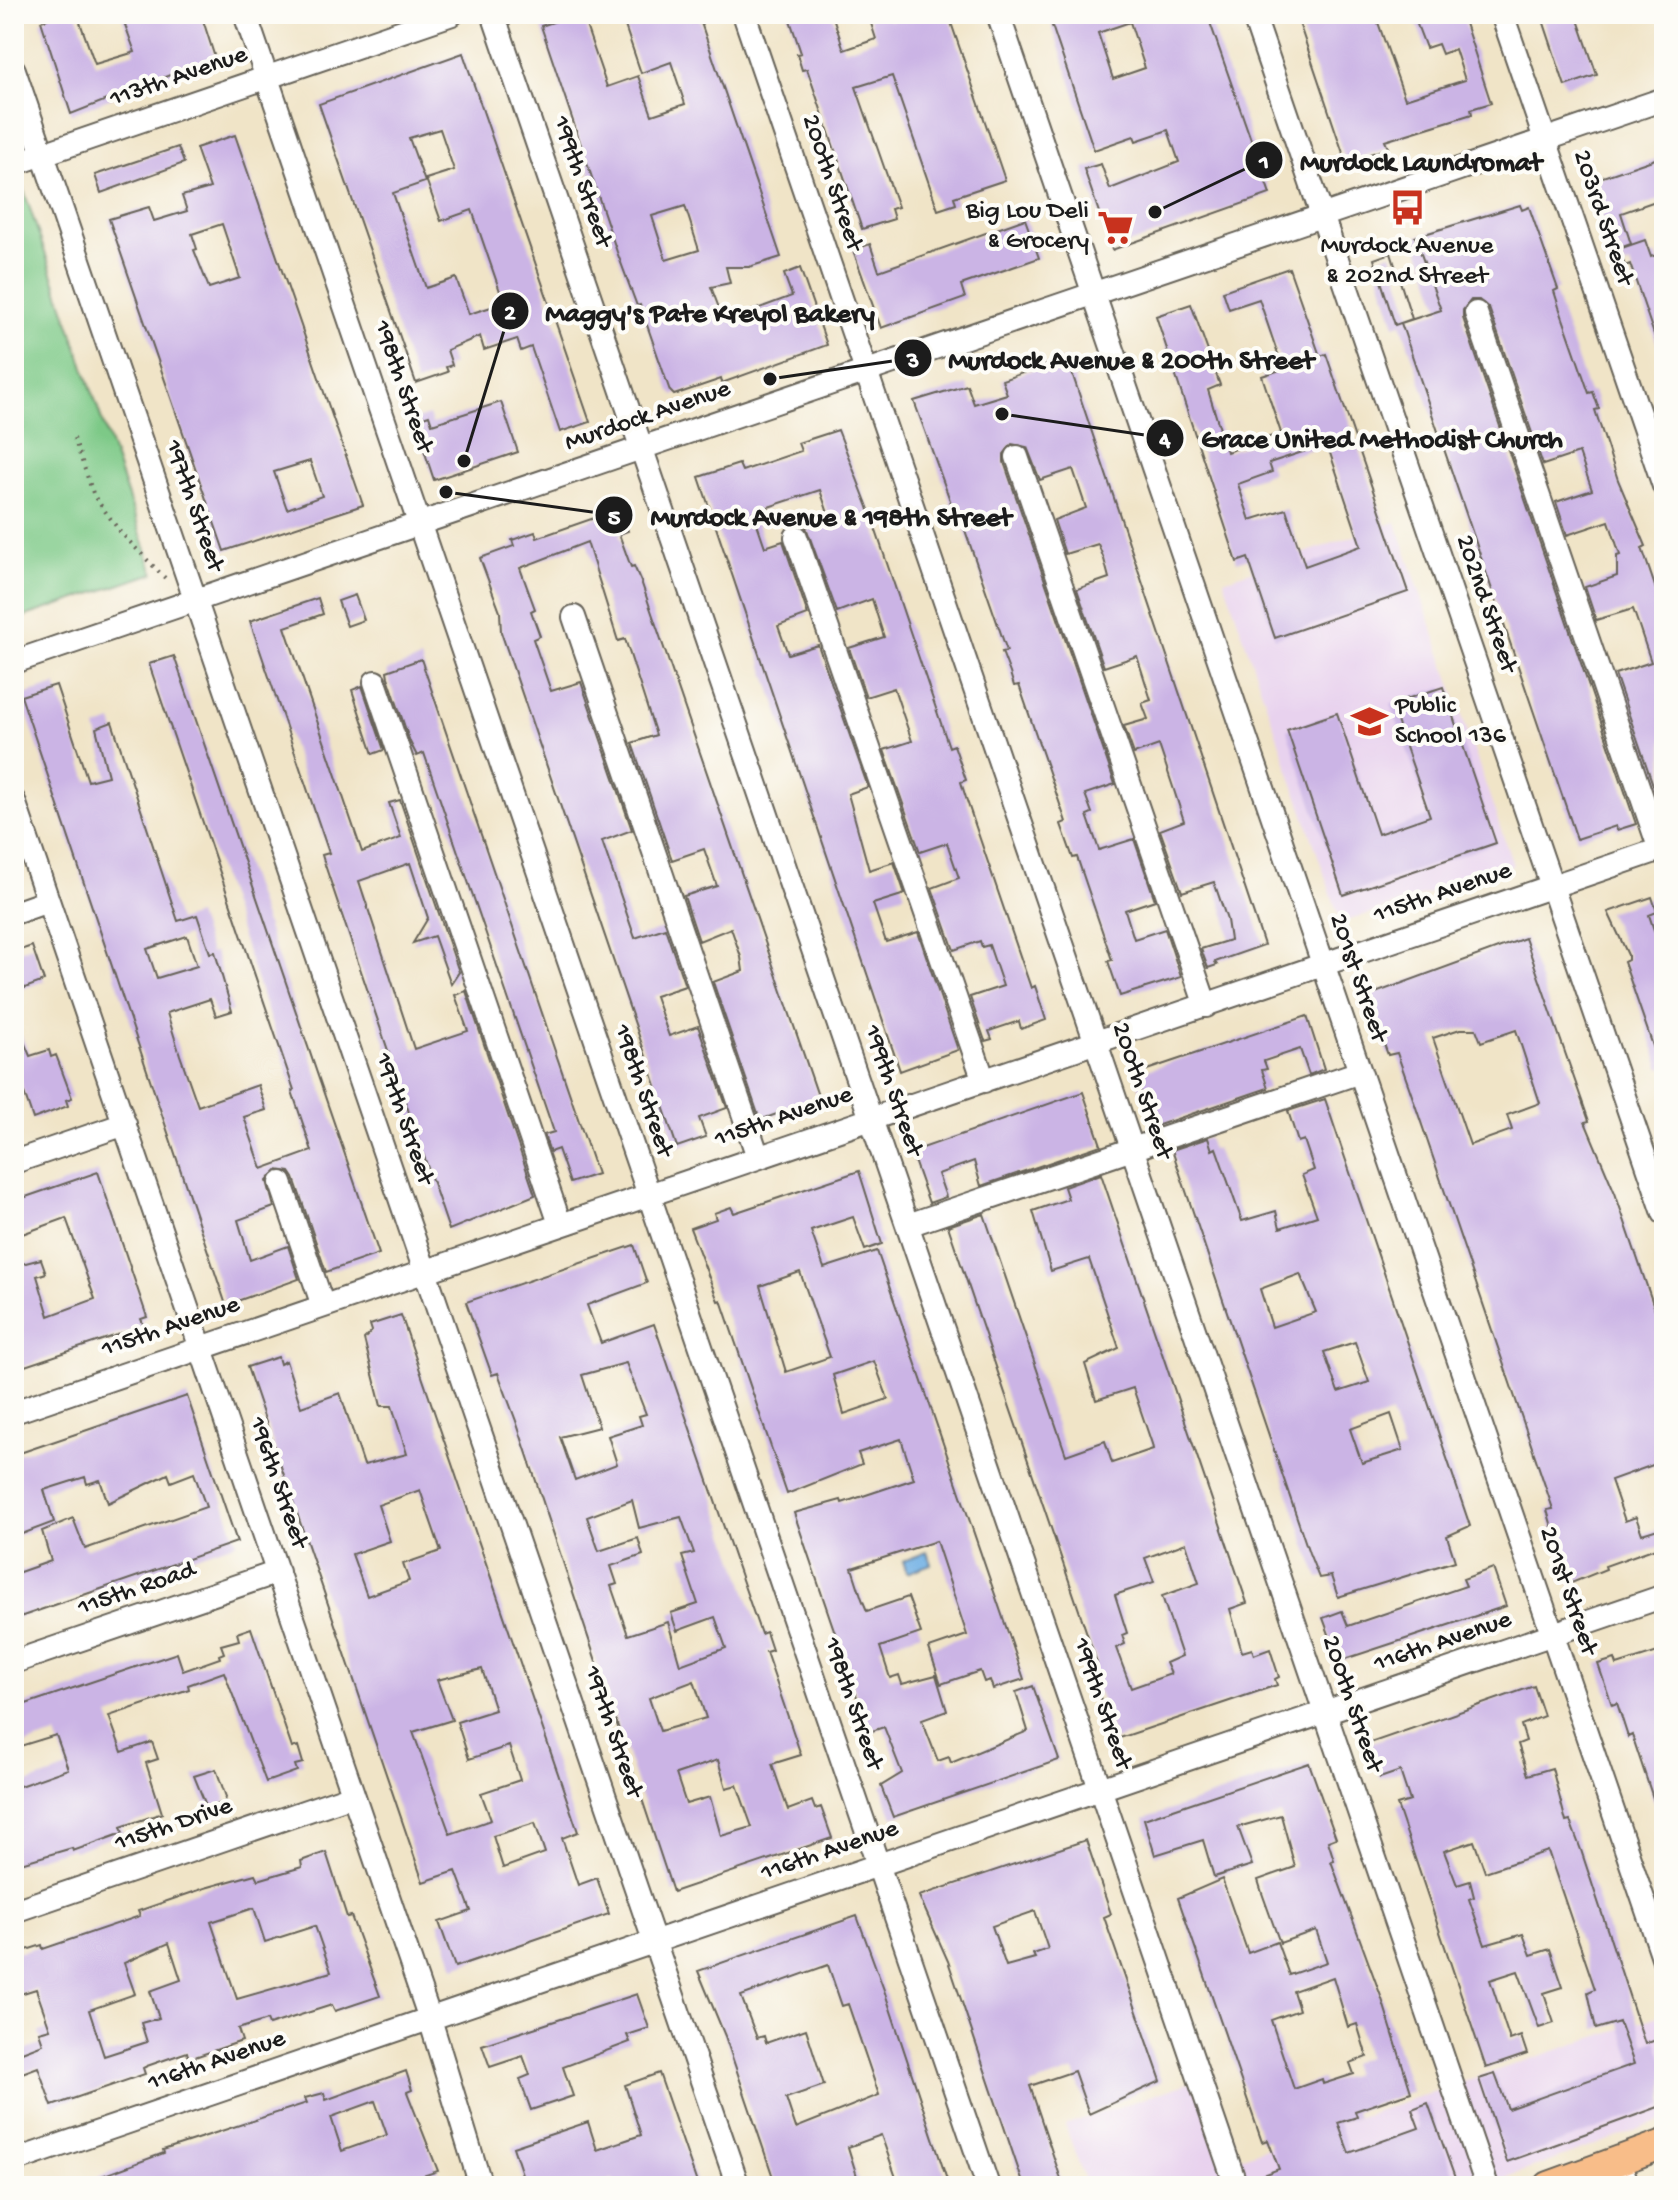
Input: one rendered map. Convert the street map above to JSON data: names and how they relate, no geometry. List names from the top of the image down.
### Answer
{
  "streets": {
    "street": [
      "113th Avenue",
      "199th Street",
      "200th Street",
      "203rd Street",
      "198th Street",
      "Murdock Avenue",
      "197th Street",
      "202nd Street",
      "115th Avenue",
      "201st Street",
      "196th Street",
      "115th Road",
      "116th Avenue",
      "115th Drive"
    ]
  },
  "crossings": [
    ["113th Avenue", "198th Street"],
    ["113th Avenue", "197th Street"],
    ["199th Street", "Murdock Avenue"],
    ["199th Street", "115th Avenue"],
    ["199th Street", "116th Avenue"],
    ["200th Street", "Murdock Avenue"],
    ["200th Street", "115th Avenue"],
    ["200th Street", "116th Avenue"],
    ["203rd Street", "Murdock Avenue"],
    ["198th Street", "Murdock Avenue"],
    ["198th Street", "115th Avenue"],
    ["198th Street", "116th Avenue"],
    ["Murdock Avenue", "197th Street"],
    ["Murdock Avenue", "202nd Street"],
    ["Murdock Avenue", "201st Street"],
    ["197th Street", "115th Avenue"],
    ["197th Street", "116th Avenue"],
    ["202nd Street", "115th Avenue"],
    ["115th Avenue", "201st Street"],
    ["115th Avenue", "196th Street"],
    ["201st Street", "116th Avenue"],
    ["196th Street", "115th Road"],
    ["196th Street", "116th Avenue"],
    ["196th Street", "115th Drive"]
  ],
  "places": {
    "bus stop": ["Murdock Avenue & 202nd Street"],
    "other": [
      "Murdock Laundromat",
      "Murdock Avenue & 200th Street",
      "Grace United Methodist Church",
      "Maggy's Pate Kreyol Bakery",
      "Murdock Avenue & 198th Street"
    ],
    "supermarket": ["Big Lou Deli & Grocery"],
    "school or university": ["Public School 136"]
  }
}
